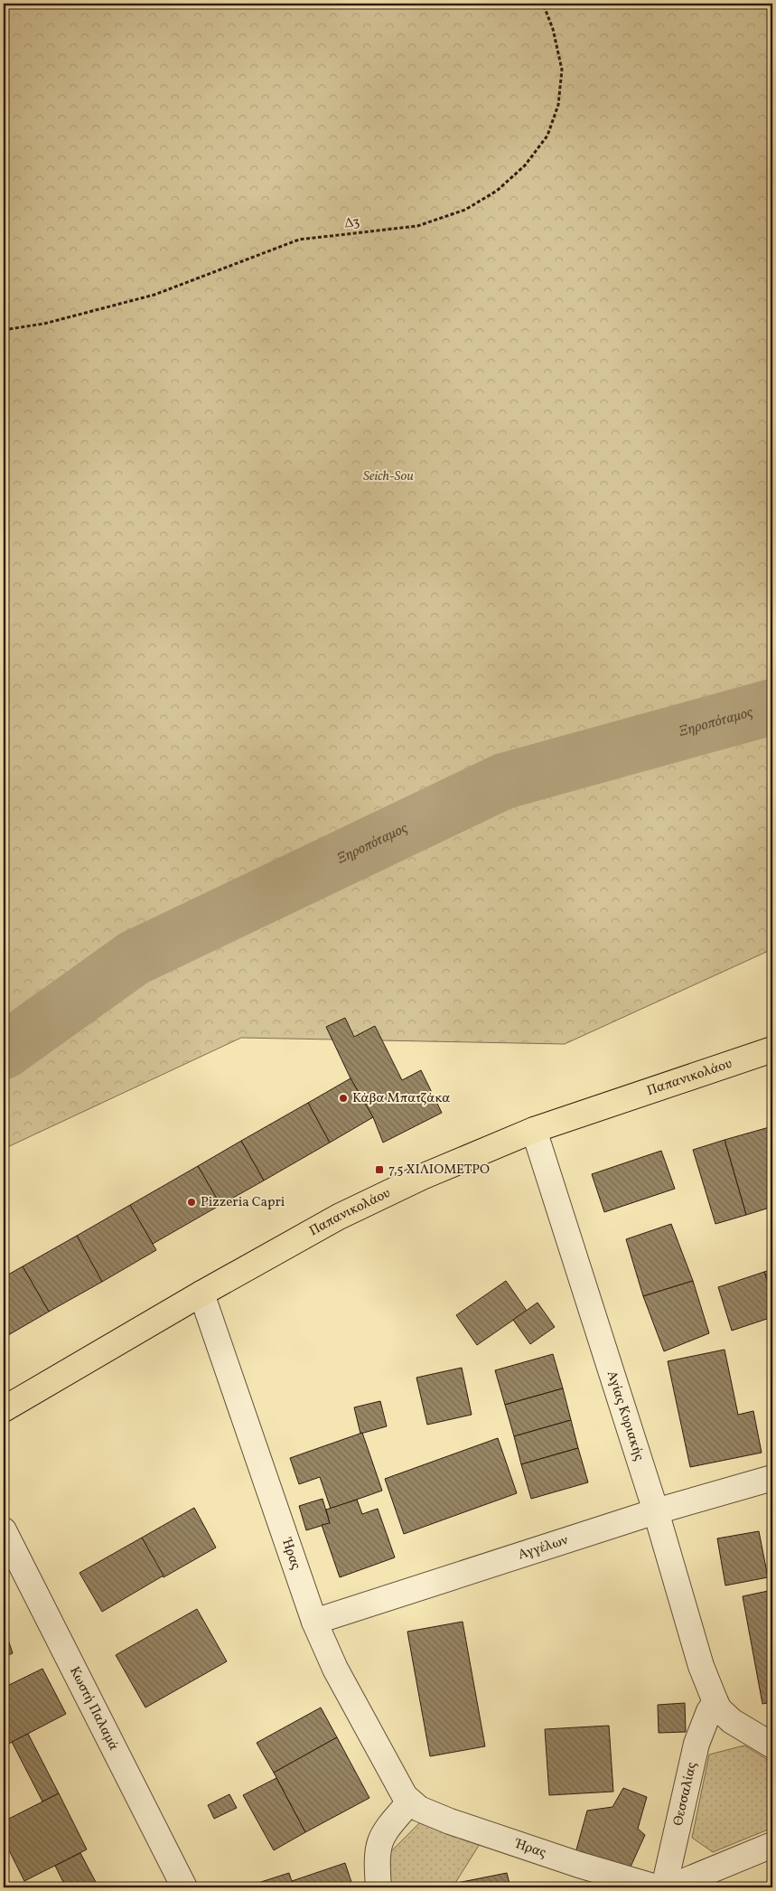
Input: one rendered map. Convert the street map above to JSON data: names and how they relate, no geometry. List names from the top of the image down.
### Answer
{
  "streets": {
    "main road": ["Παπανικολάου"],
    "street": [
      "Αγίας Κυριακής",
      "Αγγέλων",
      "Ήρας",
      "Κωστή Παλαμά",
      "Θεσσαλίας"
    ],
    "path": ["Δ3"]
  },
  "crossings": [
    ["Παπανικολάου", "Αγίας Κυριακής"],
    ["Παπανικολάου", "Ήρας"],
    ["Αγίας Κυριακής", "Αγγέλων"],
    ["Αγίας Κυριακής", "Θεσσαλίας"],
    ["Αγγέλων", "Ήρας"]
  ],
  "water": ["Ξηροπόταμος"],
  "parks": ["Seich-Sou"],
  "places": {
    "other": ["Κάβα Μπατζάκα", "Pizzeria Capri"],
    "transit": ["7,5 ΧΙΛΙΟΜΕΤΡΟ"]
  }
}
